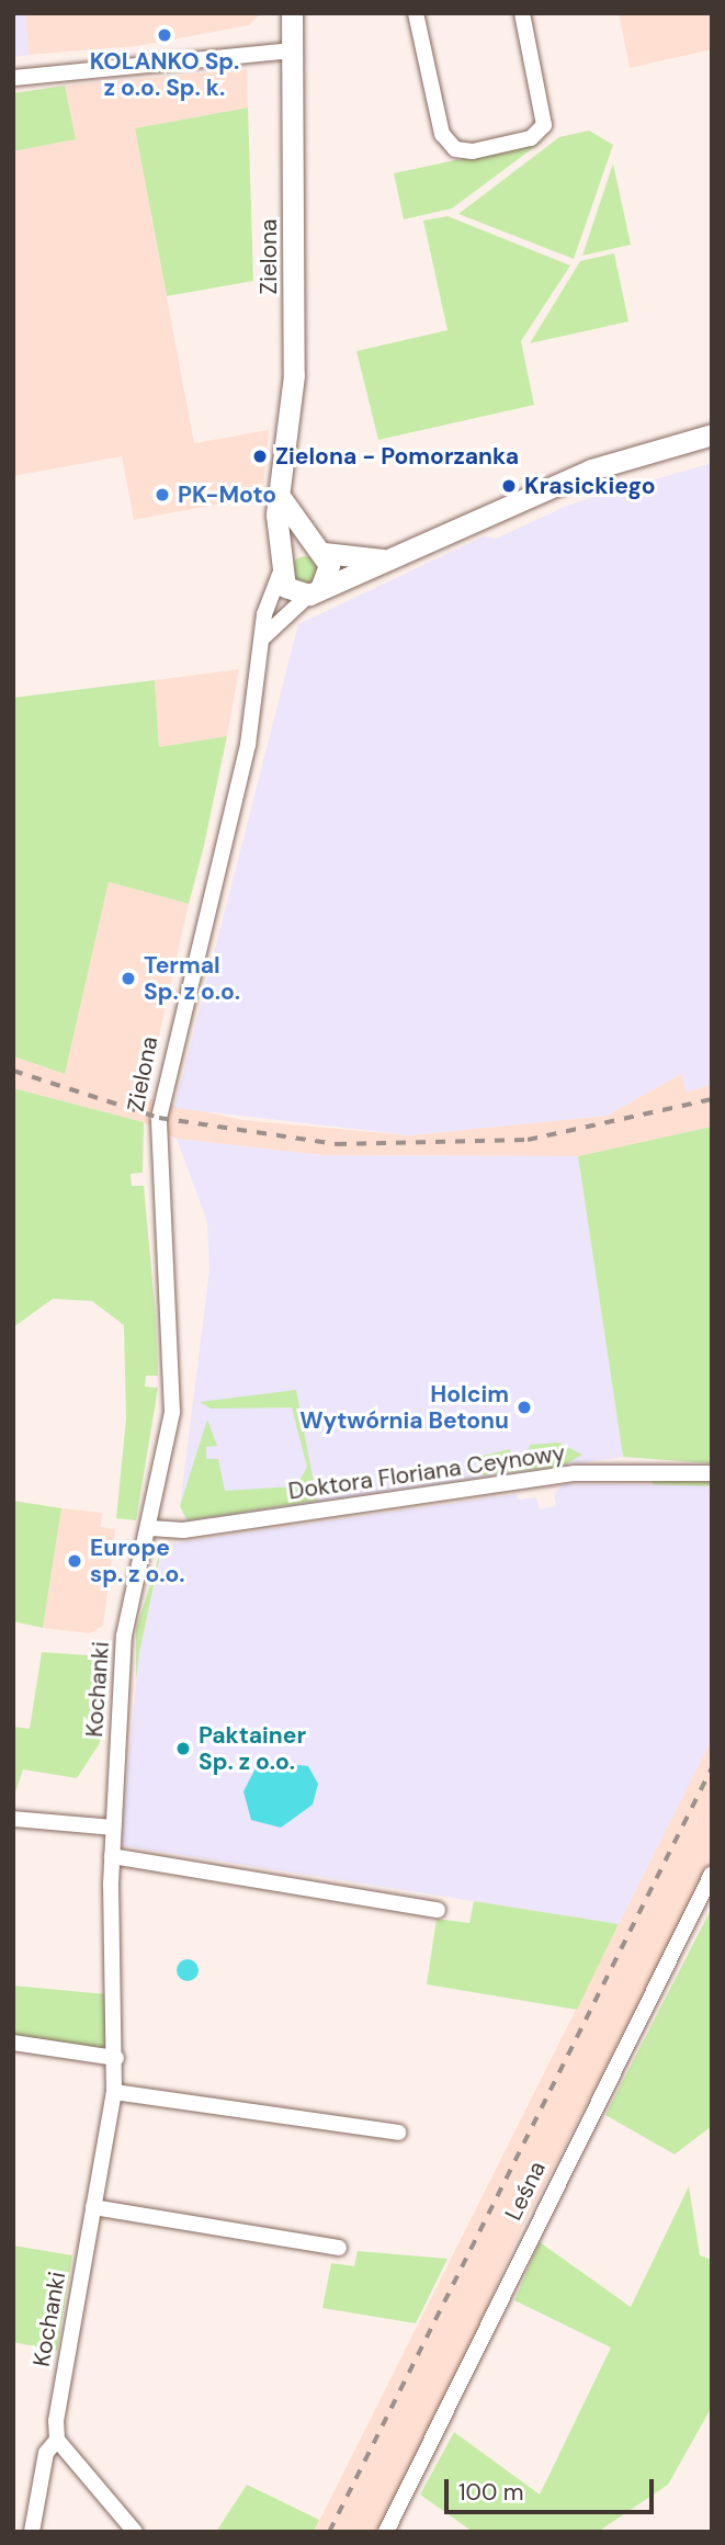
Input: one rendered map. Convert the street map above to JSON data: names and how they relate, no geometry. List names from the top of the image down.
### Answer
{
  "streets": {
    "street": [
      "Zielona",
      "Doktora Floriana Ceynowy",
      "Kochanki",
      "Leśna"
    ]
  },
  "crossings": [
    ["Zielona", "Doktora Floriana Ceynowy"],
    ["Zielona", "Kochanki"],
    ["Doktora Floriana Ceynowy", "Kochanki"]
  ],
  "places": [
    "KOLANKO Sp. z o.o. Sp. k.",
    "Zielona - Pomorzanka",
    "Krasickiego",
    "PK-Moto",
    "Termal Sp. z o.o.",
    "Holcim Wytwórnia Betonu",
    "Europe sp. z o.o.",
    "Paktainer Sp. z o.o."
  ],
  "scale_bar": "100 m"
}
